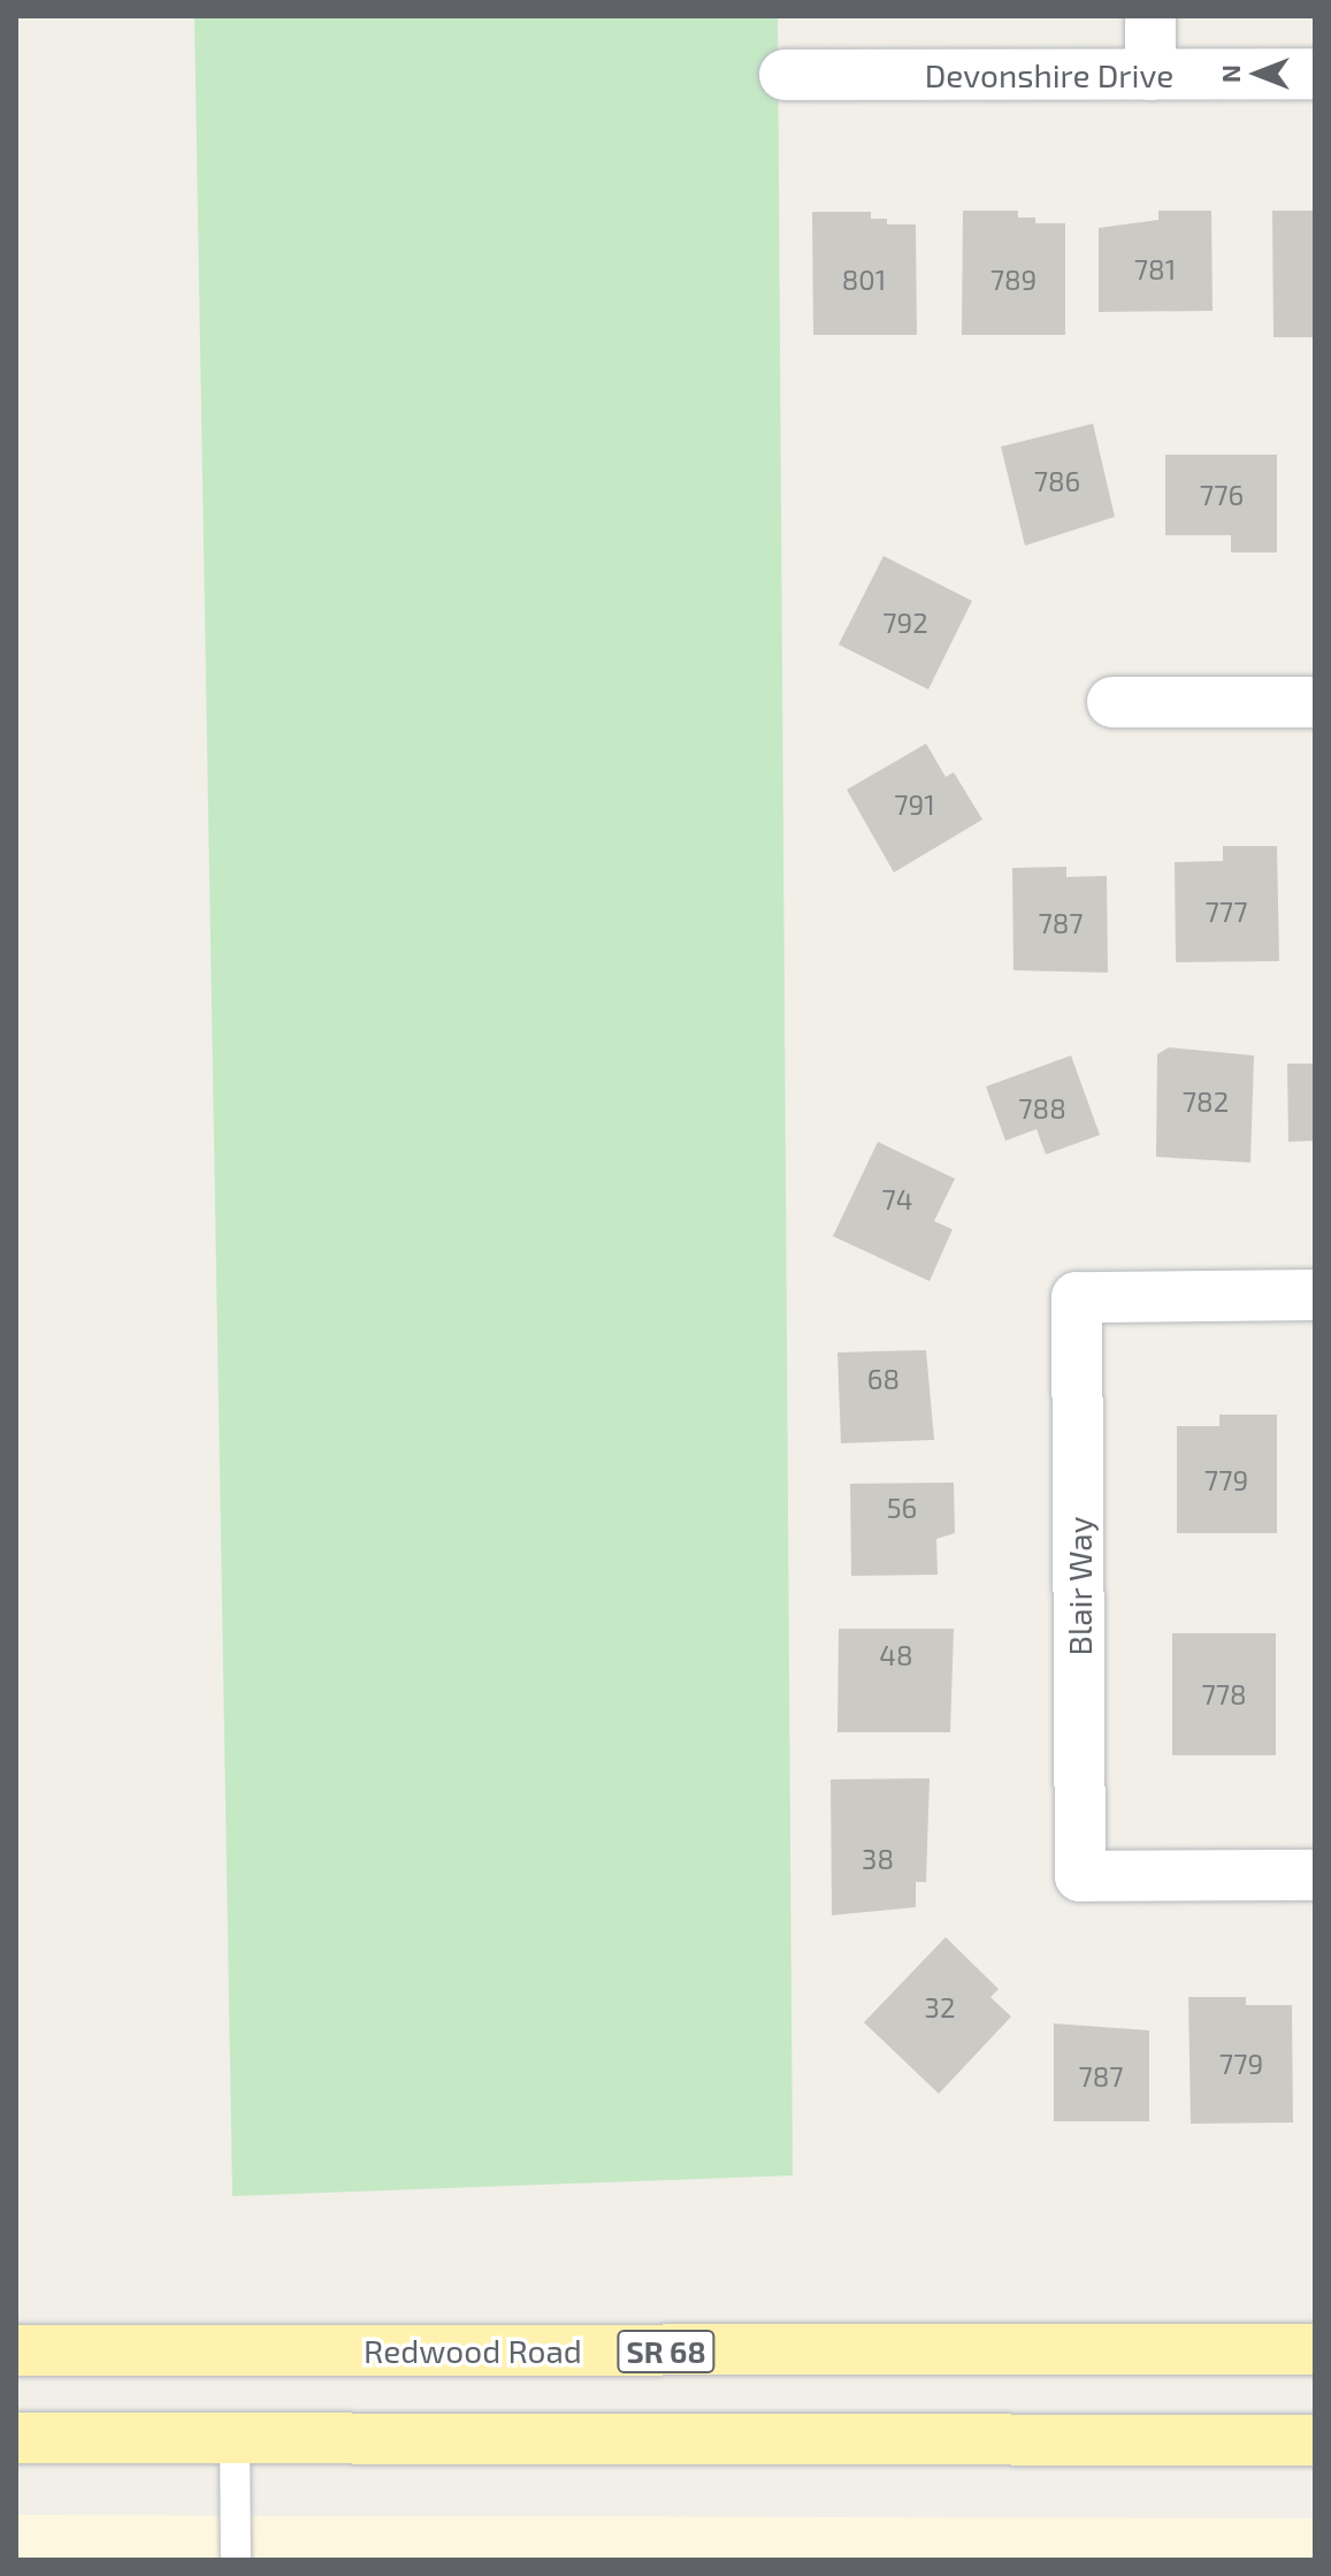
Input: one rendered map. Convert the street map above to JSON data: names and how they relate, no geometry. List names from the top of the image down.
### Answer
{
  "streets": {
    "main road": ["Redwood Road", "SR 68"],
    "street": ["Devonshire Drive", "Blair Way"]
  },
  "house_numbers": [
    "781",
    "801",
    "789",
    "786",
    "776",
    "792",
    "791",
    "777",
    "787",
    "782",
    "788",
    "74",
    "68",
    "779",
    "56",
    "48",
    "778",
    "38",
    "32",
    "779",
    "787"
  ],
  "north": "left"
}
